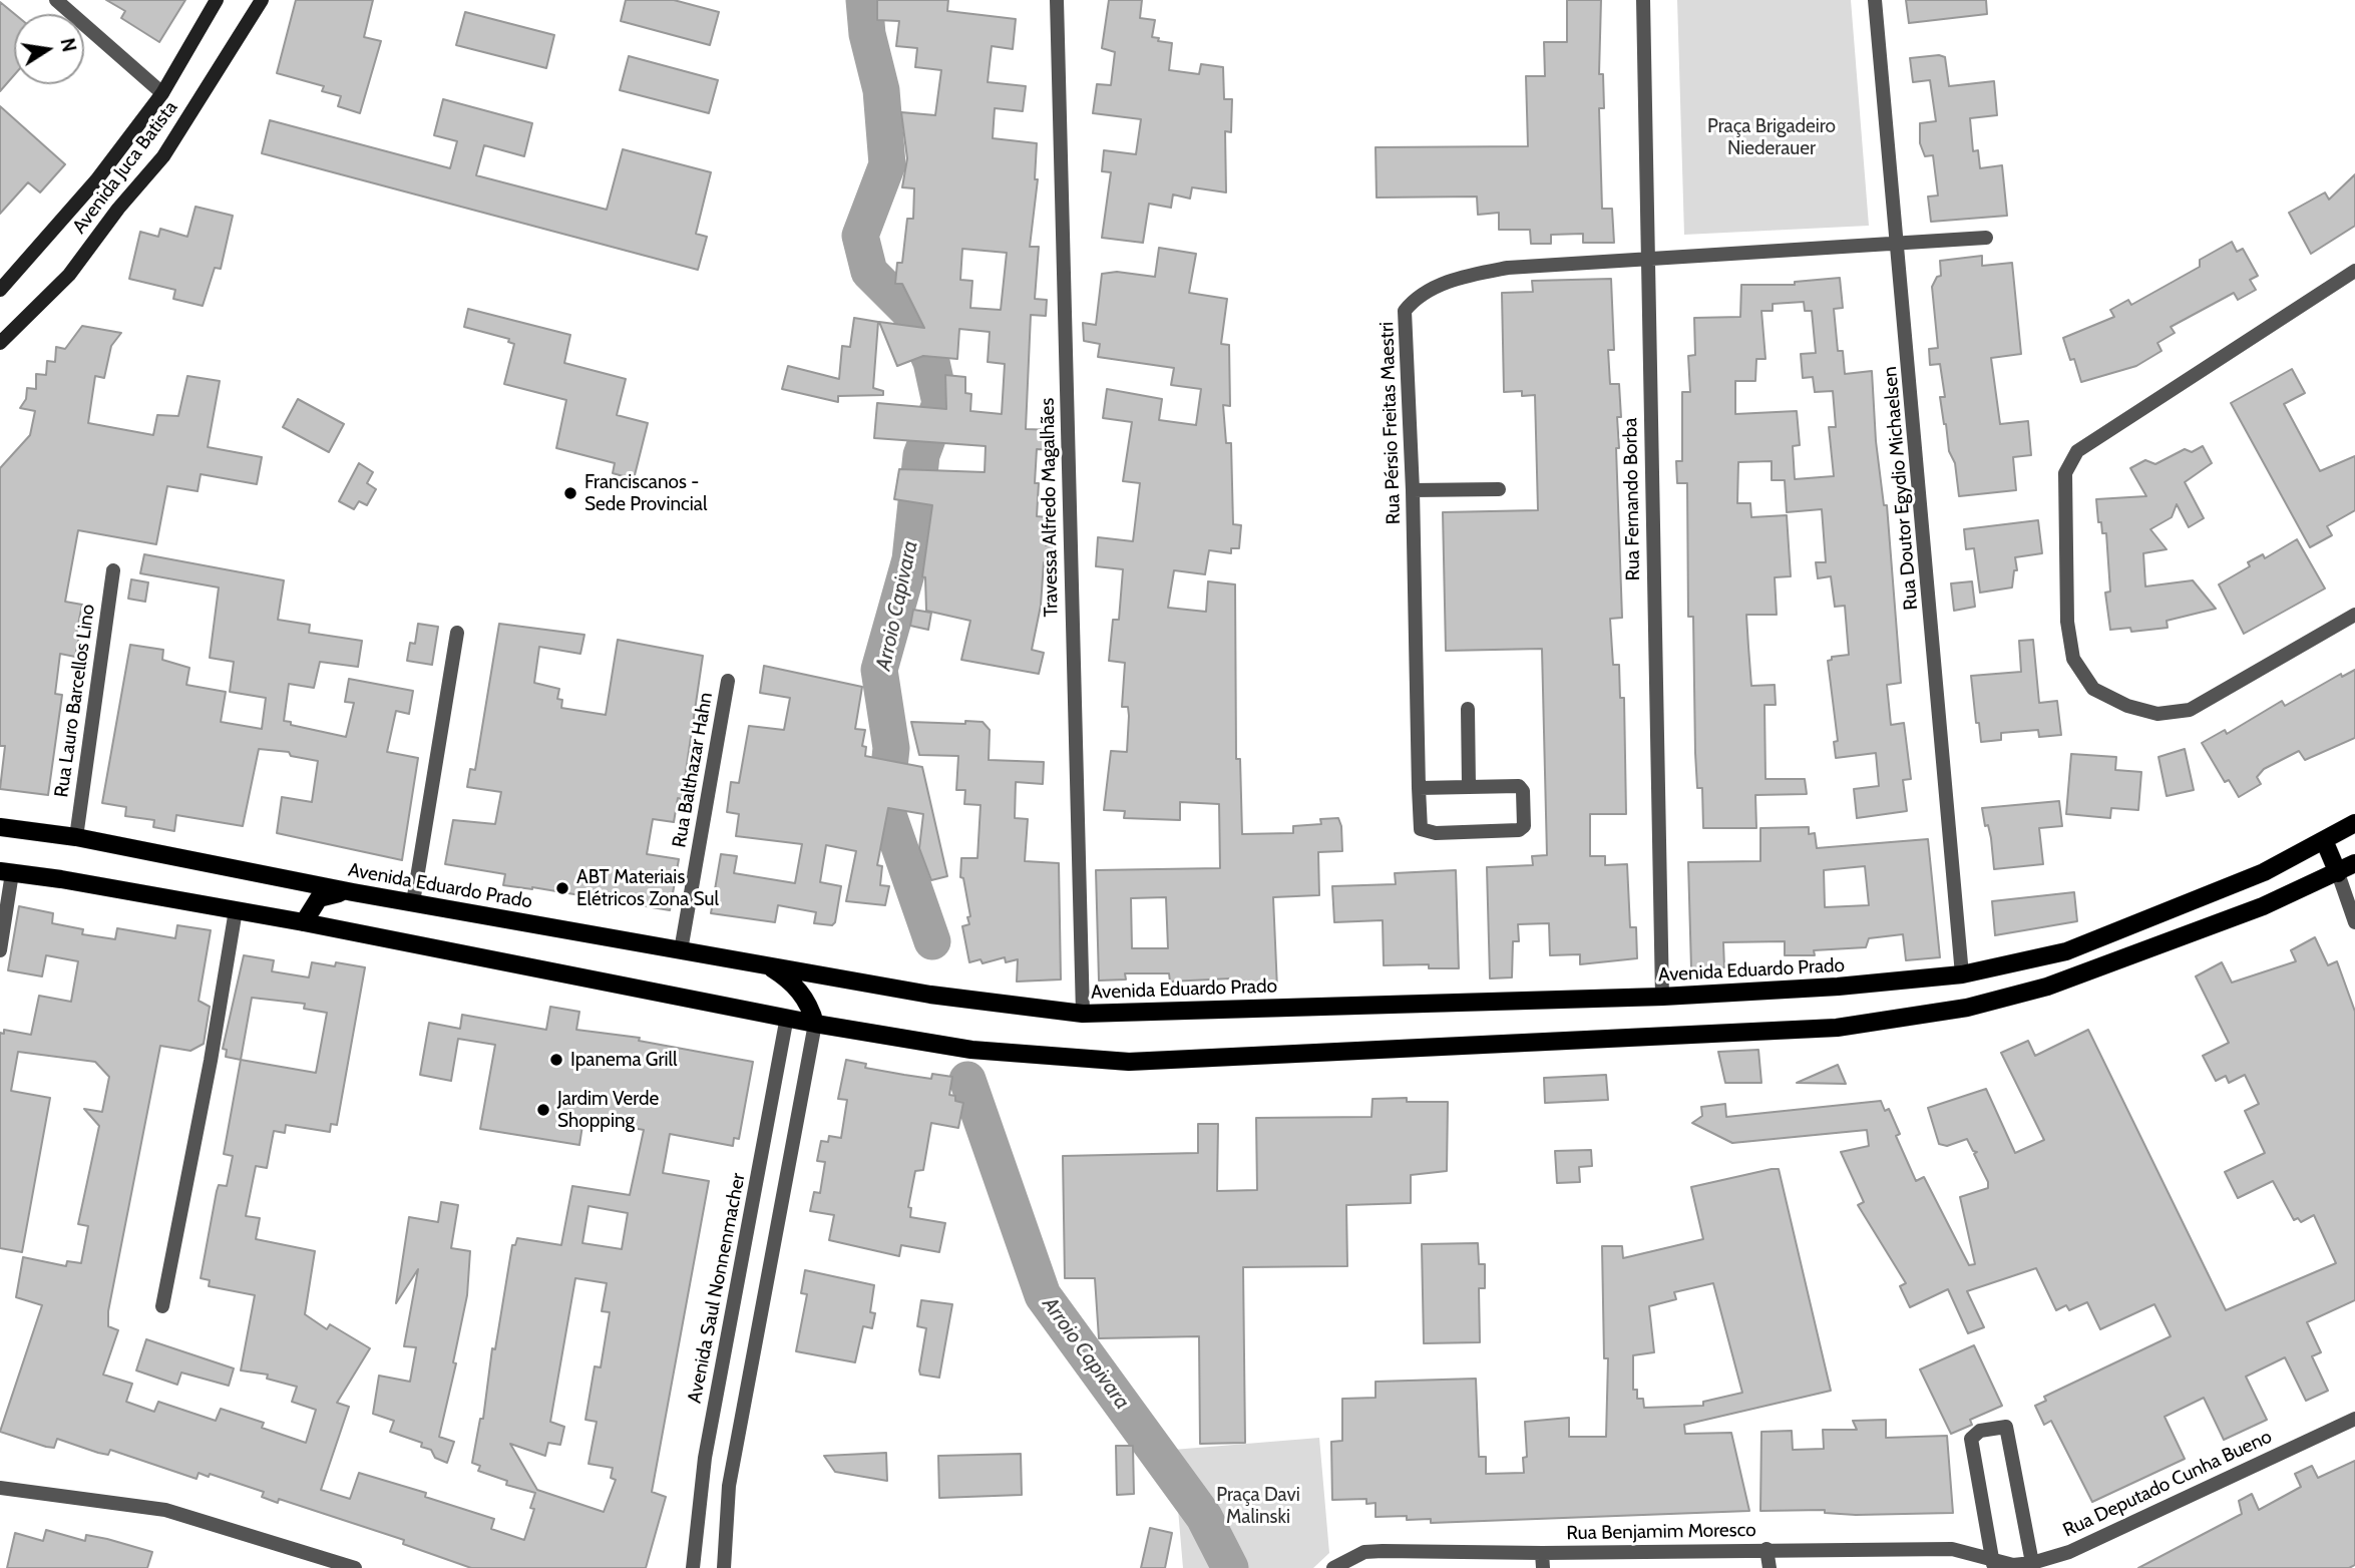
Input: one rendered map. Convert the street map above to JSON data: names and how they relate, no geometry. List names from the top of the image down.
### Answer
{
  "streets": {
    "main road": ["Avenida Juca Batista", "Avenida Eduardo Prado"],
    "street": [
      "Rua Pérsio Freitas Maestri",
      "Rua Doutor Egydio Michaelsen",
      "Rua Fernando Borba",
      "Travessa Alfredo Magalhães",
      "Rua Lauro Barcellos Lino",
      "Rua Balthazar Hahn",
      "Avenida Saul Nonnenmacher",
      "Rua Deputado Cunha Bueno",
      "Rua Benjamim Moresco"
    ]
  },
  "crossings": [
    ["Rua Pérsio Freitas Maestri", "Rua Doutor Egydio Michaelsen"],
    ["Rua Pérsio Freitas Maestri", "Rua Fernando Borba"],
    ["Rua Doutor Egydio Michaelsen", "Avenida Eduardo Prado"],
    ["Rua Fernando Borba", "Avenida Eduardo Prado"],
    ["Travessa Alfredo Magalhães", "Avenida Eduardo Prado"],
    ["Rua Lauro Barcellos Lino", "Avenida Eduardo Prado"],
    ["Rua Balthazar Hahn", "Avenida Eduardo Prado"],
    ["Rua Deputado Cunha Bueno", "Rua Benjamim Moresco"]
  ],
  "water": ["Arroio Capivara"],
  "parks": ["Praça Brigadeiro Niederauer", "Praça Davi Malinski"],
  "places": [
    "Franciscanos - Sede Provincial",
    "ABT Materiais Elétricos Zona Sul",
    "Ipanema Grill",
    "Jardim Verde Shopping"
  ],
  "north": "right"
}
